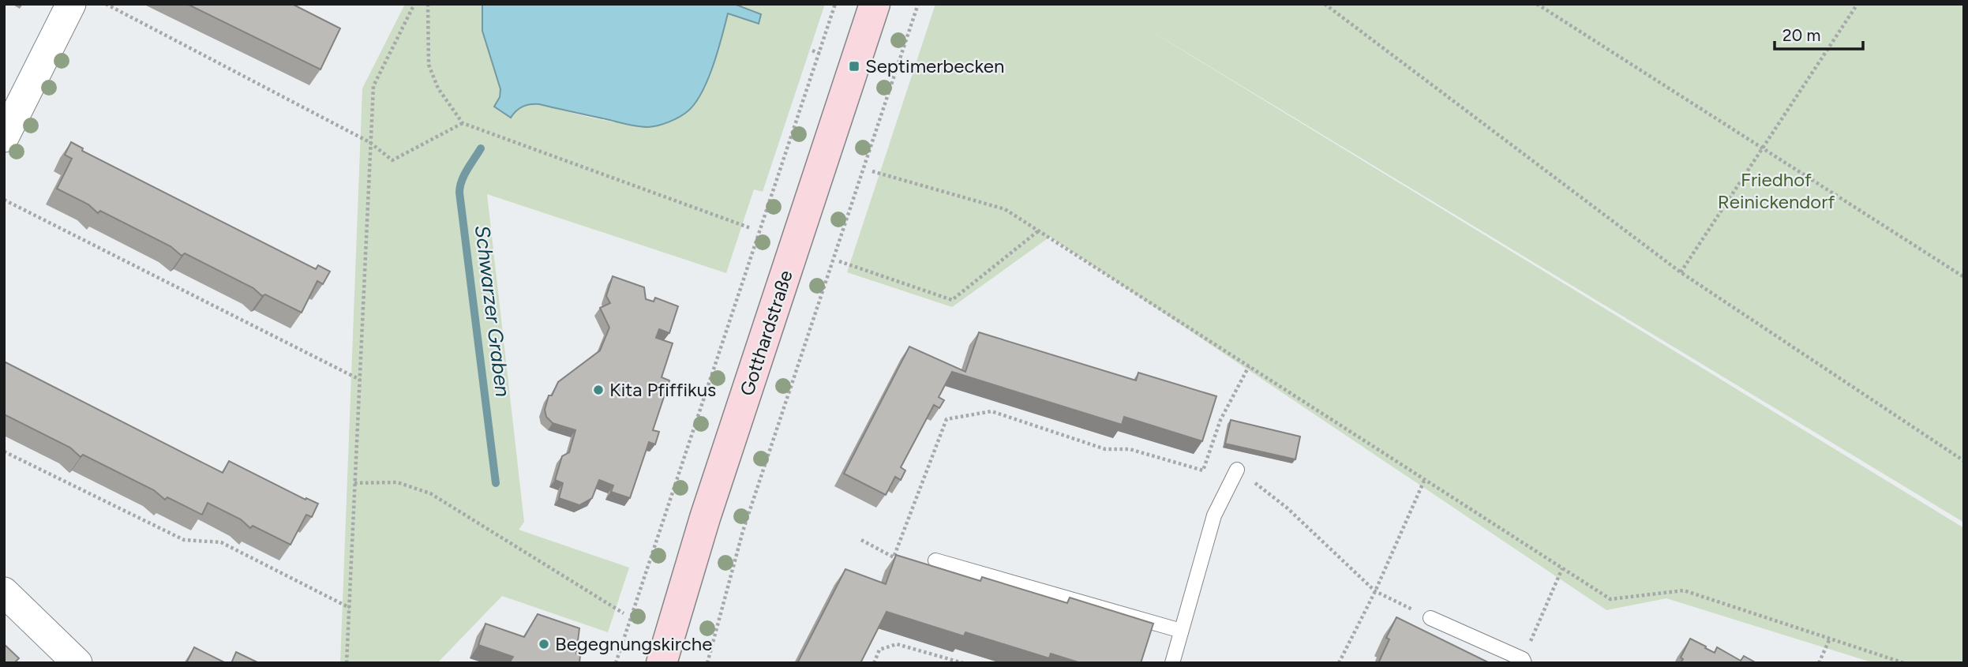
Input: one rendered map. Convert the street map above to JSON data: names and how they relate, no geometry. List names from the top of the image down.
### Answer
{
  "streets": {
    "main road": ["Gotthardstraße"]
  },
  "water": ["Schwarzer Graben"],
  "parks": ["Friedhof Reinickendorf"],
  "places": {
    "transit": ["Septimerbecken"],
    "other": ["Kita Pfiffikus", "Begegnungskirche"]
  },
  "scale_bar": "20 m"
}
